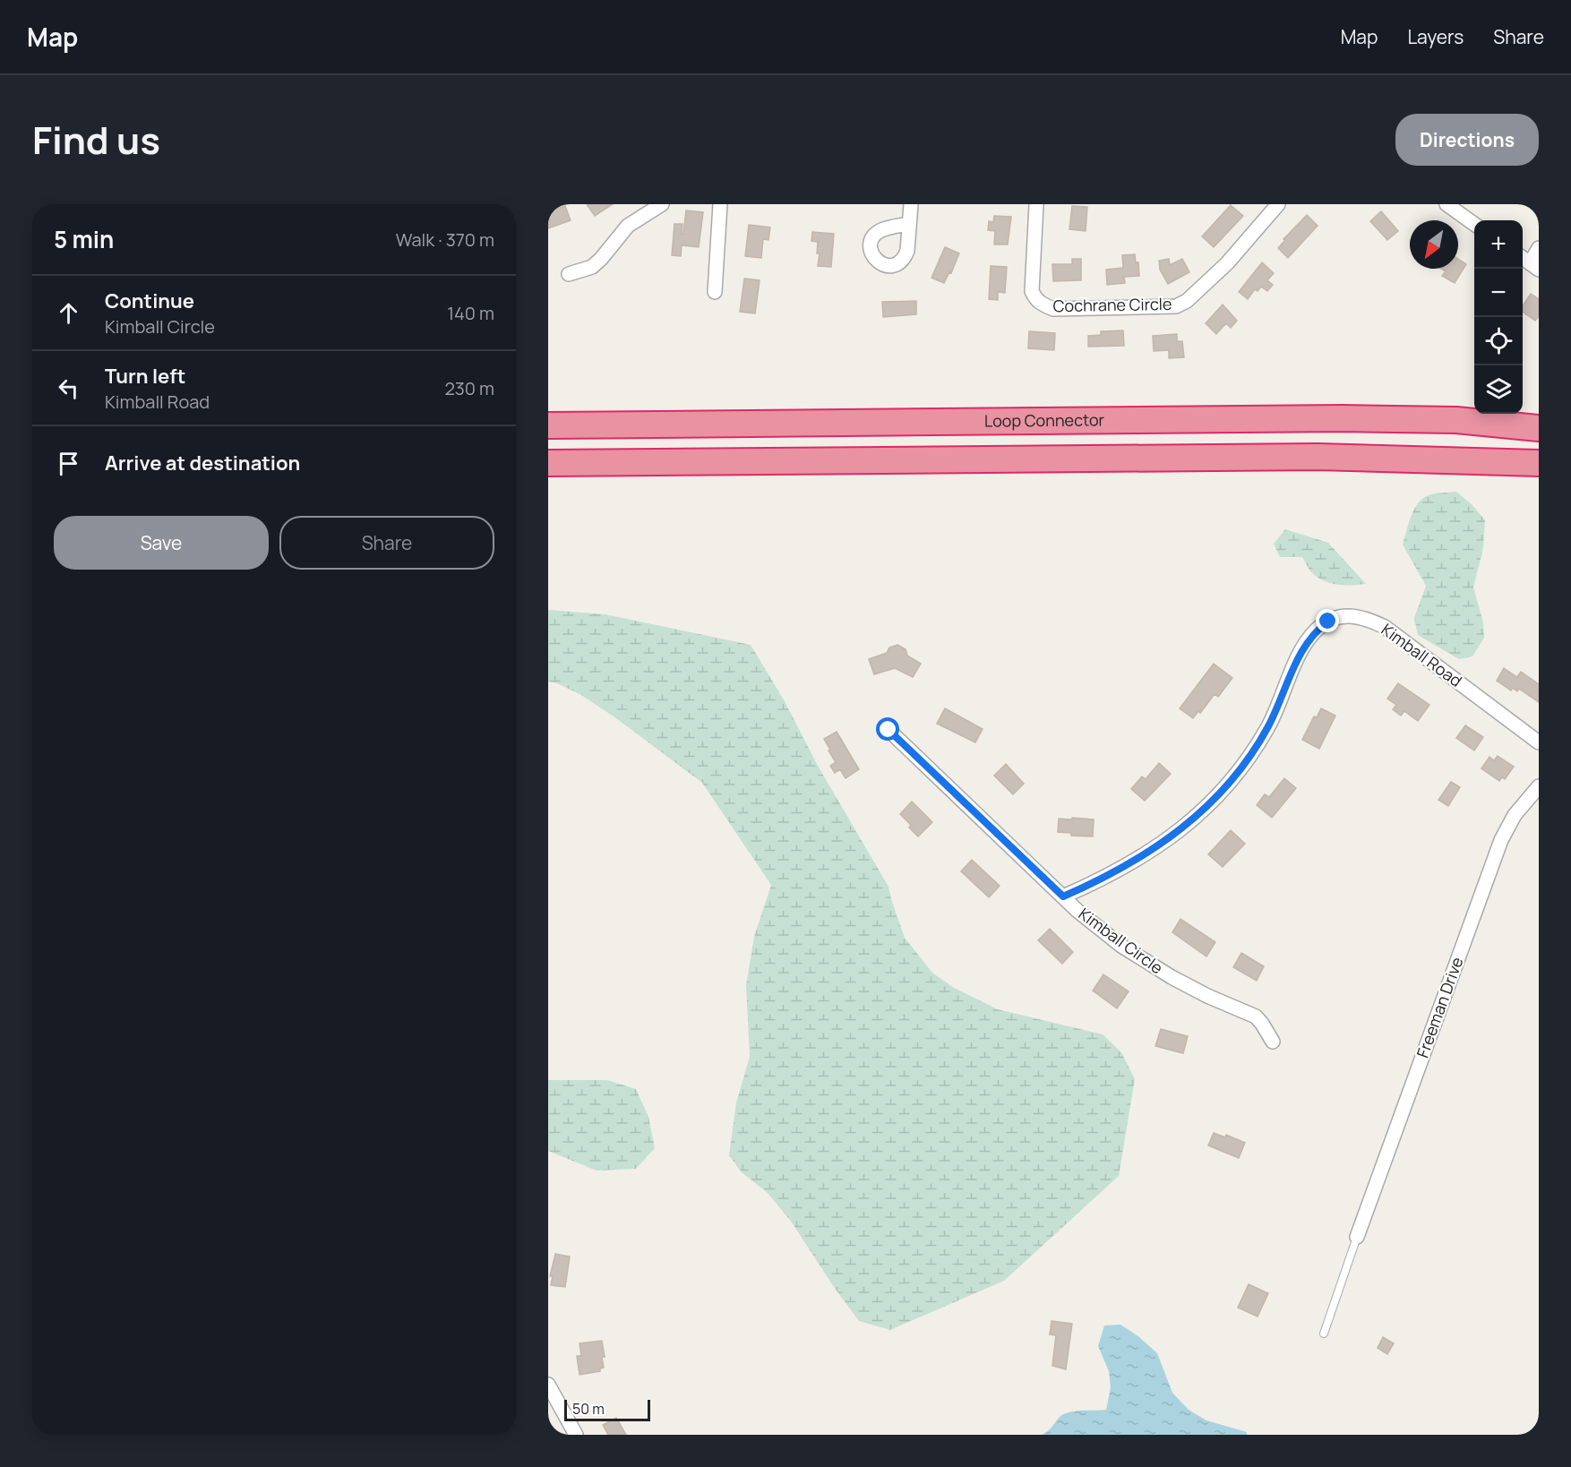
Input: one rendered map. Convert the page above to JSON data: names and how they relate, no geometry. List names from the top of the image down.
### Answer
{
  "streets": {
    "highway": ["Loop Connector"],
    "street": [
      "Cochrane Circle",
      "Kimball Road",
      "Kimball Circle",
      "Freeman Drive"
    ]
  },
  "crossings": [
    ["Kimball Road", "Kimball Circle"]
  ],
  "scale_bar": "50 m",
  "north": "bottom left",
  "page": {
    "header": "Map",
    "nav": ["Map", "Layers", "Share"],
    "title": "Find us",
    "buttons": [
      "Directions",
      ["Save", "Share"]
    ],
    "heading": ["5 min", "Walk · 370 m"],
    "map_buttons": ["+", "−"],
    "list": [
      ["Continue", "Kimball Circle", "140 m"],
      ["Turn left", "Kimball Road", "230 m"],
      "Arrive at destination"
    ],
    "scale": "50 m"
  }
}
